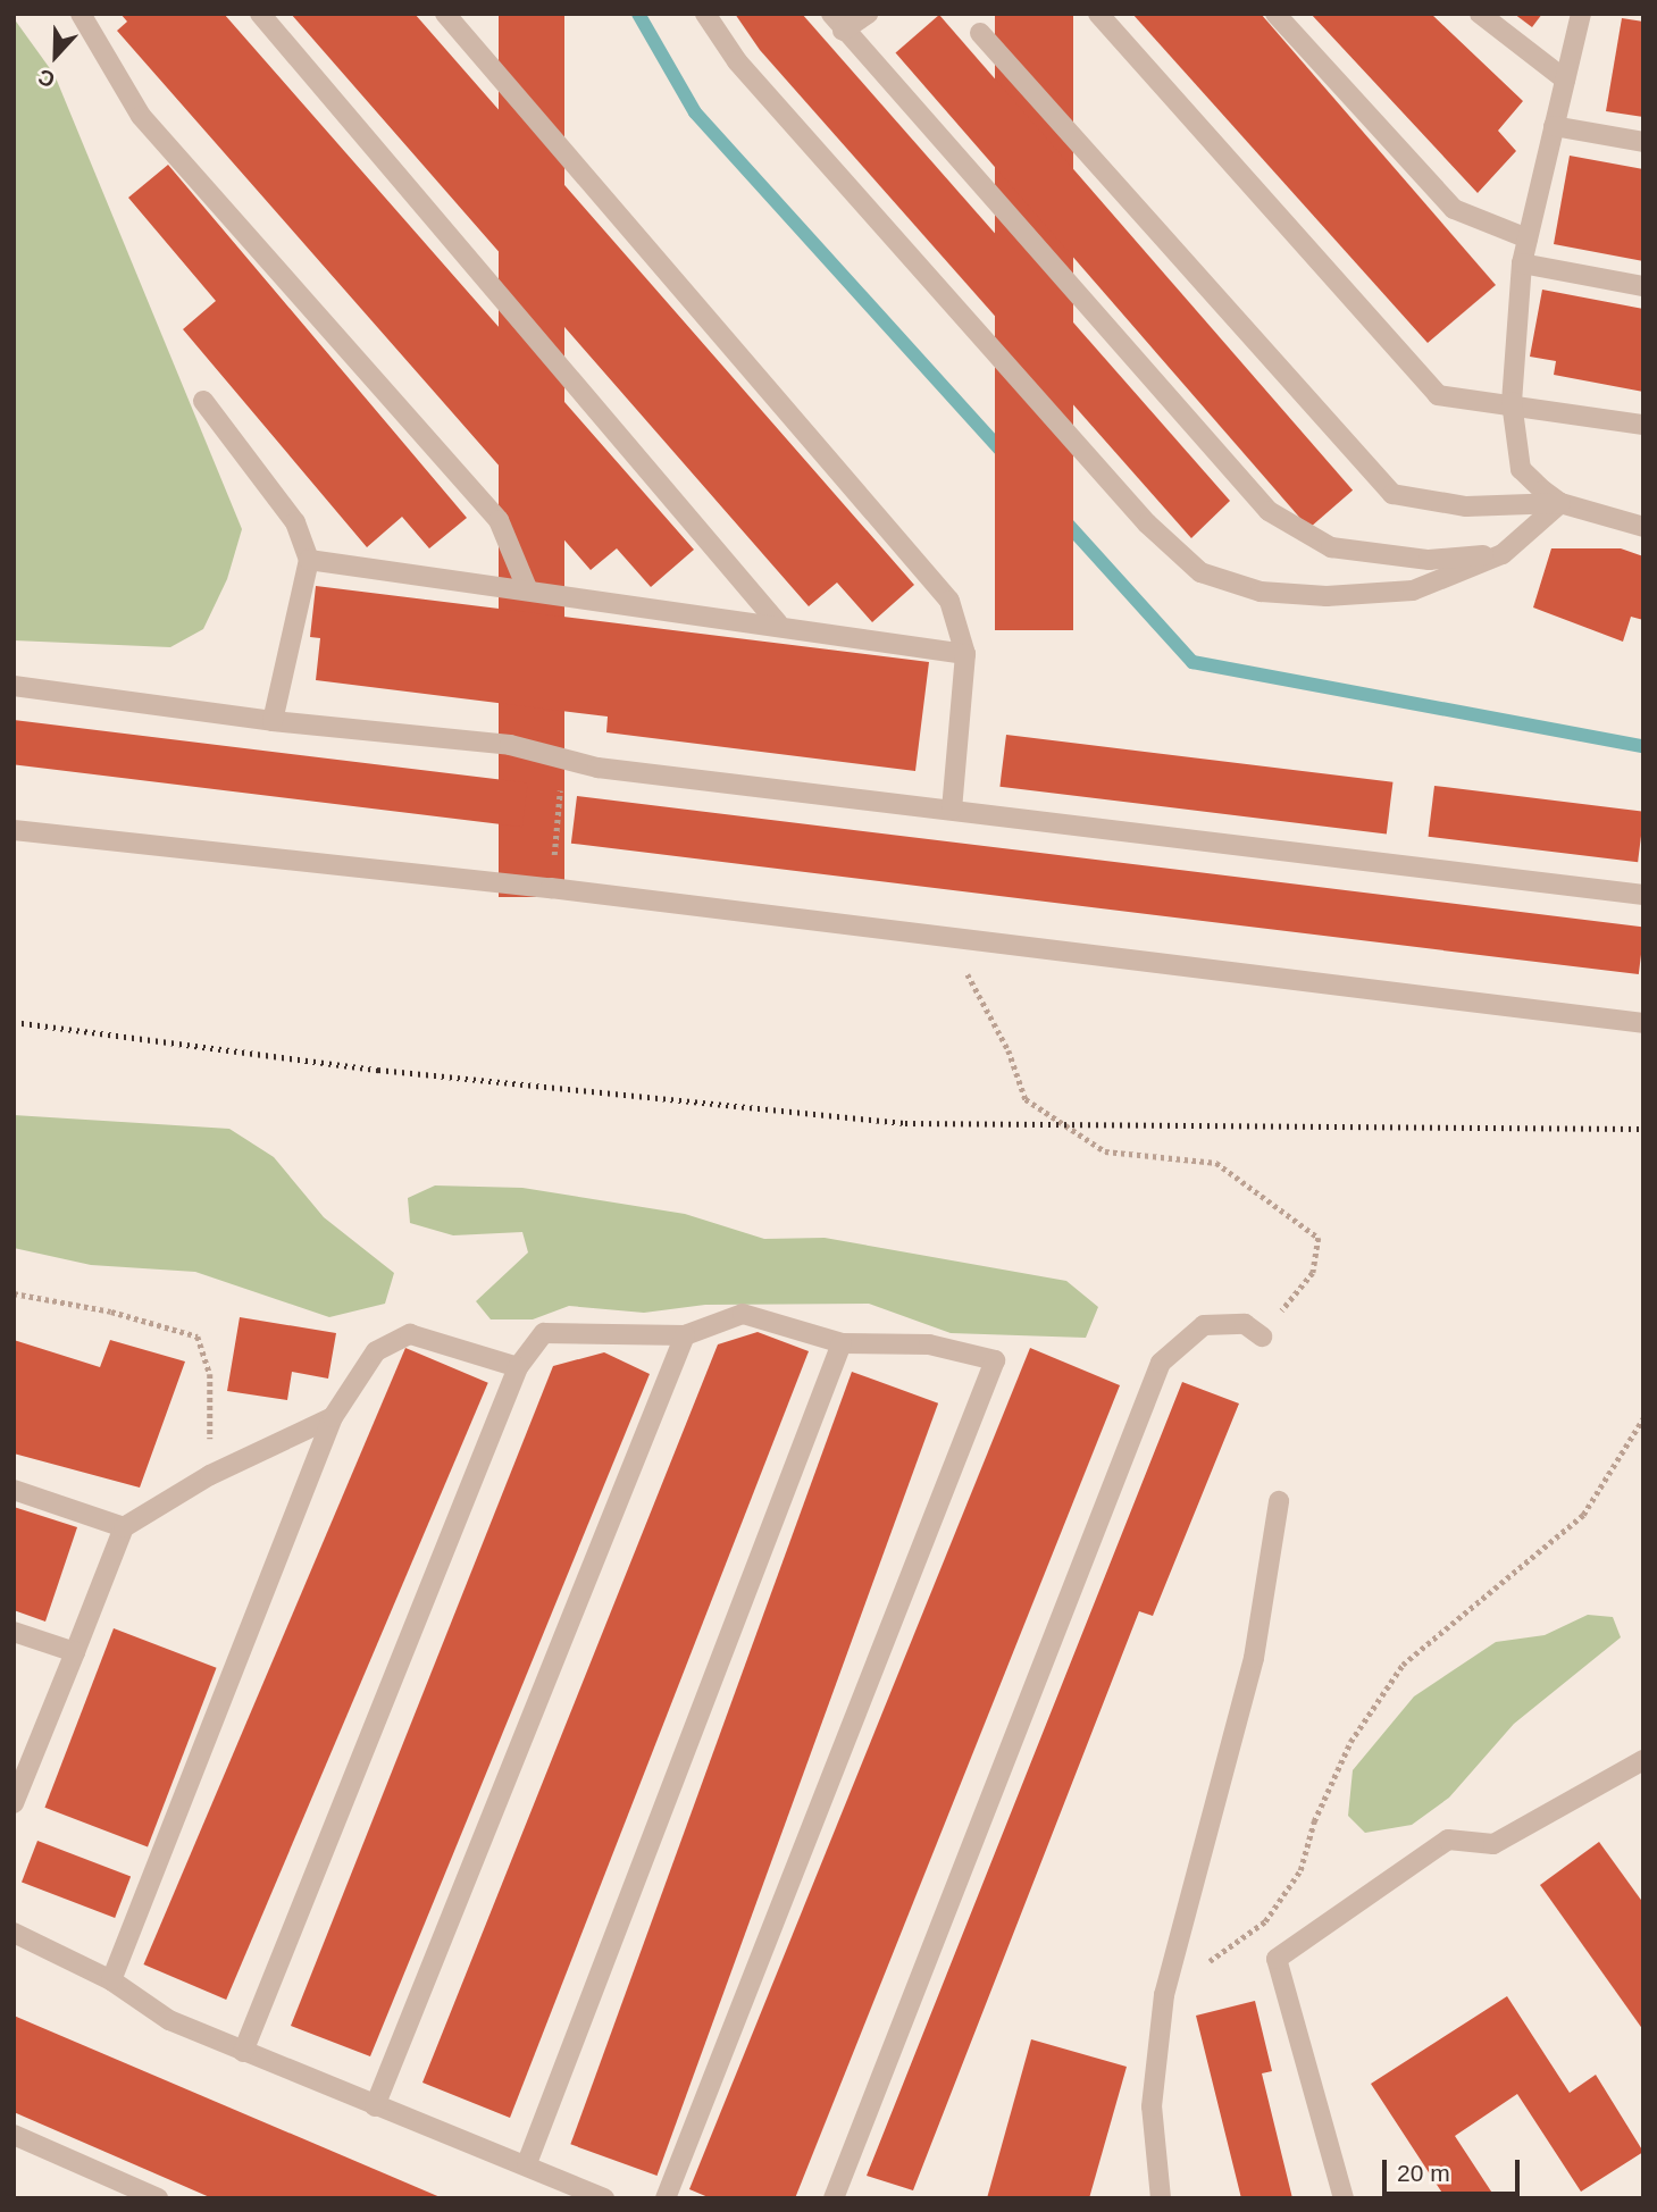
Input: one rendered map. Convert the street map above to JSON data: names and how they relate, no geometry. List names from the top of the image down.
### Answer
{
  "scale_bar": "20 m",
  "north": "bottom"
}
